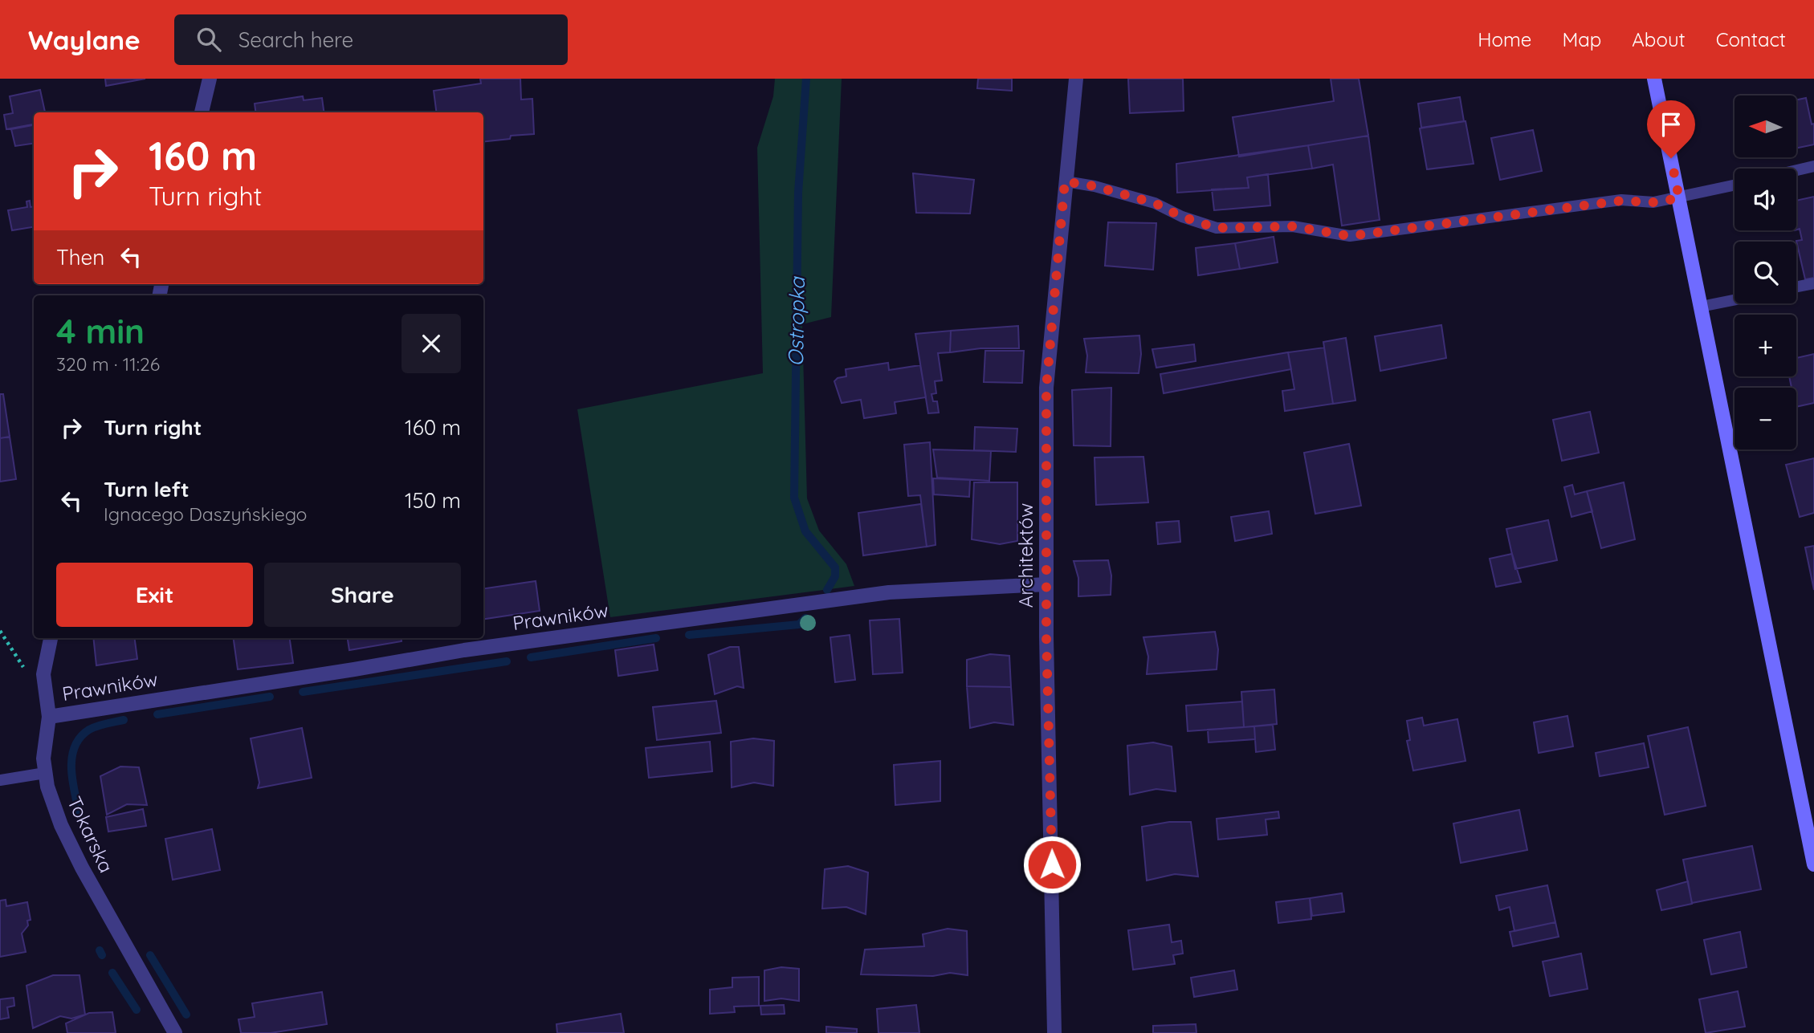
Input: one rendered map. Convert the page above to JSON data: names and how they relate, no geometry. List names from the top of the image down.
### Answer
{
  "streets": {
    "street": ["Architektów", "Prawników", "Tokarska"]
  },
  "crossings": [
    ["Architektów", "Prawników"],
    ["Prawników", "Tokarska"]
  ],
  "water": ["Ostropka"],
  "north": "left",
  "page": {
    "header": "Waylane",
    "search": "Search here",
    "nav": [
      "Home",
      "Map",
      "About",
      "Contact"
    ],
    "map_buttons": ["+", "−"],
    "turn": ["160 m", "Turn right"],
    "then": "Then",
    "heading": ["4 min", "320 m · 11:26"],
    "list": [
      {
        "name": "Turn right",
        "value": "160 m"
      },
      {
        "name": "Turn left",
        "note": "Ignacego Daszyńskiego",
        "value": "150 m"
      }
    ],
    "buttons": ["Exit", "Share"]
  }
}
